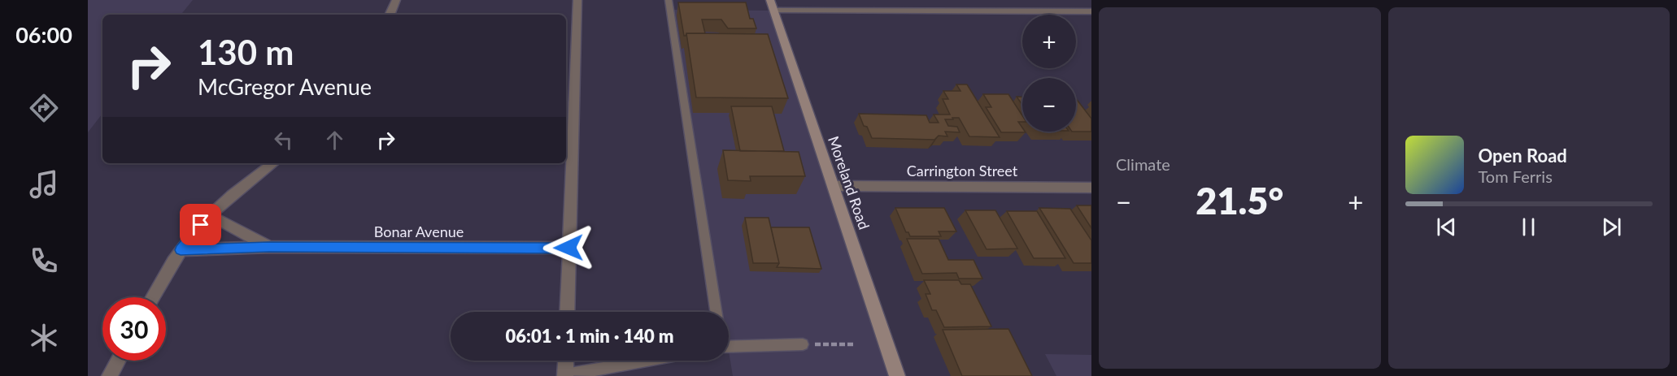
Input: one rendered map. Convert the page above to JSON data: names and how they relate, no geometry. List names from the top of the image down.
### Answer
{
  "streets": {
    "main road": ["Moreland Road"],
    "street": ["Carrington Street", "Bonar Avenue"]
  },
  "crossings": [
    ["Carrington Street", "Moreland Road"]
  ],
  "page": {
    "tabs": "06:00",
    "tile": "Climate",
    "map_buttons": ["+", "−"],
    "turn": ["130 m", "McGregor Avenue"],
    "song": ["Open Road", "Tom Ferris"],
    "heat": ["−", "21.5°", "+"],
    "limit": "30",
    "trip": "06:01 · 1 min · 140 m"
  }
}
